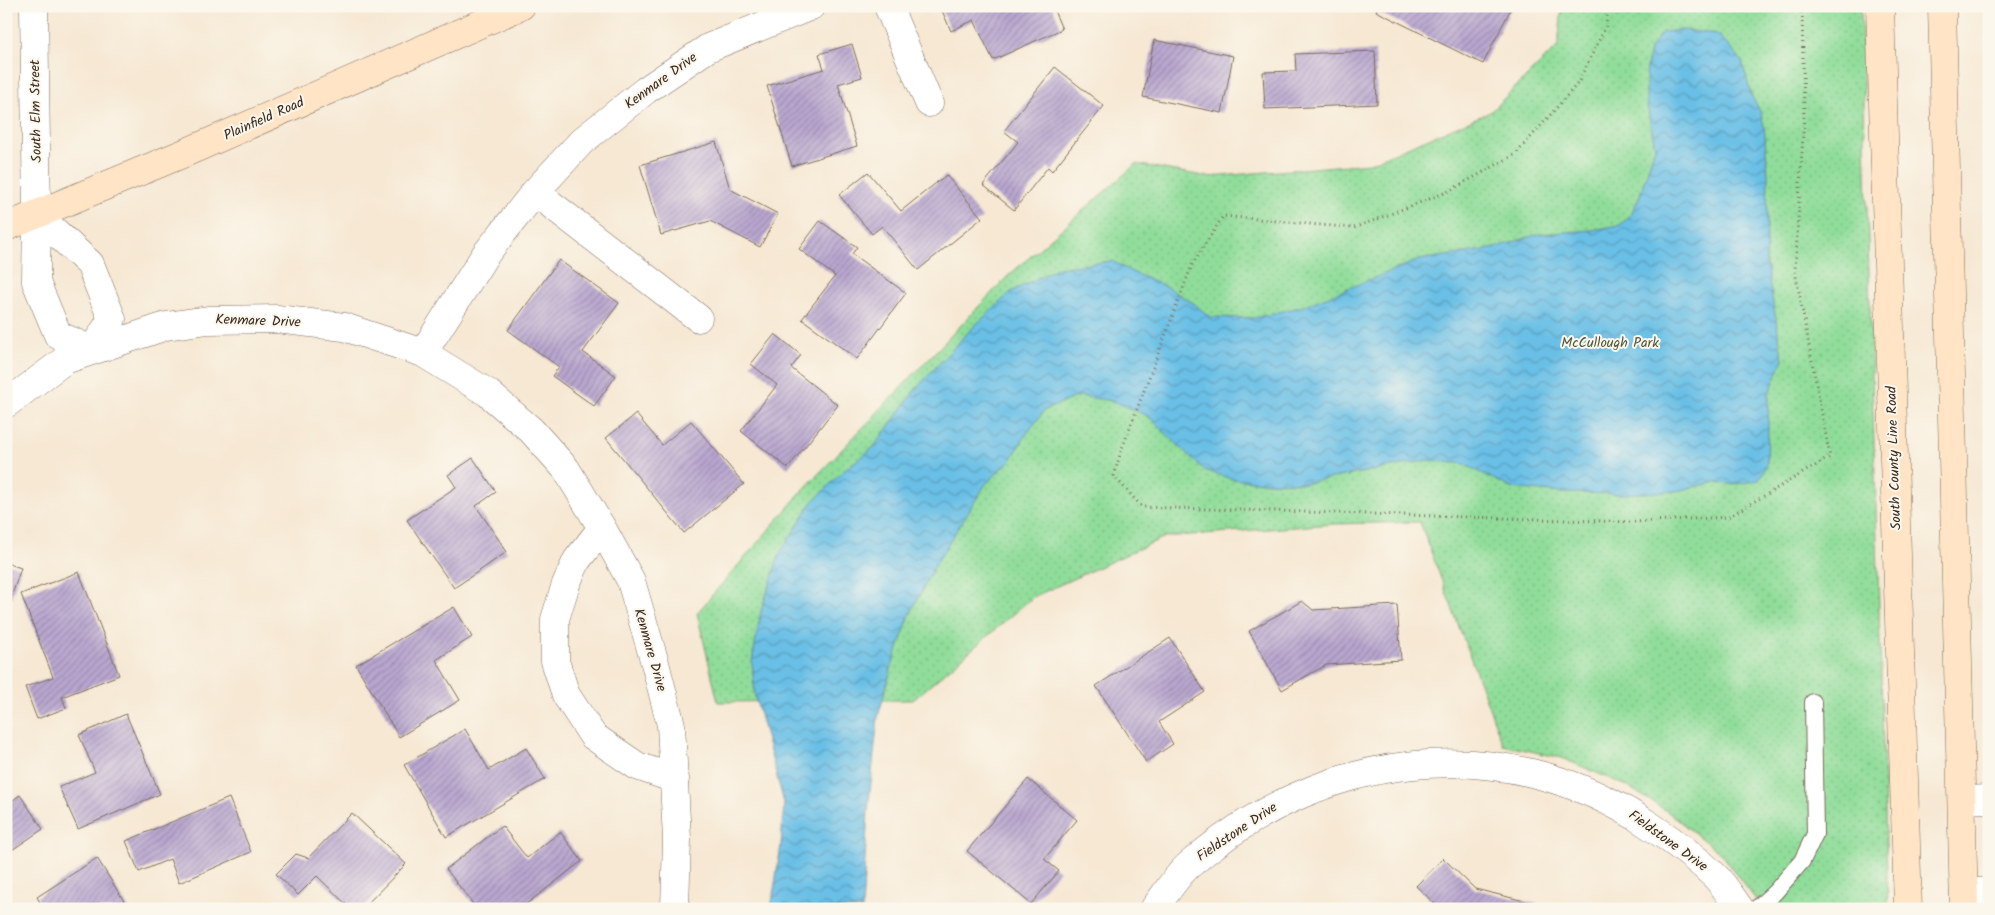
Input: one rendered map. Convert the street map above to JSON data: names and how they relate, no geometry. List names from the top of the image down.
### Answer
{
  "streets": {
    "main road": ["Plainfield Road", "South County Line Road"],
    "street": ["Kenmare Drive", "South Elm Street", "Fieldstone Drive"]
  },
  "crossings": [
    ["South Elm Street", "Plainfield Road"]
  ],
  "parks": ["McCullough Park"]
}
